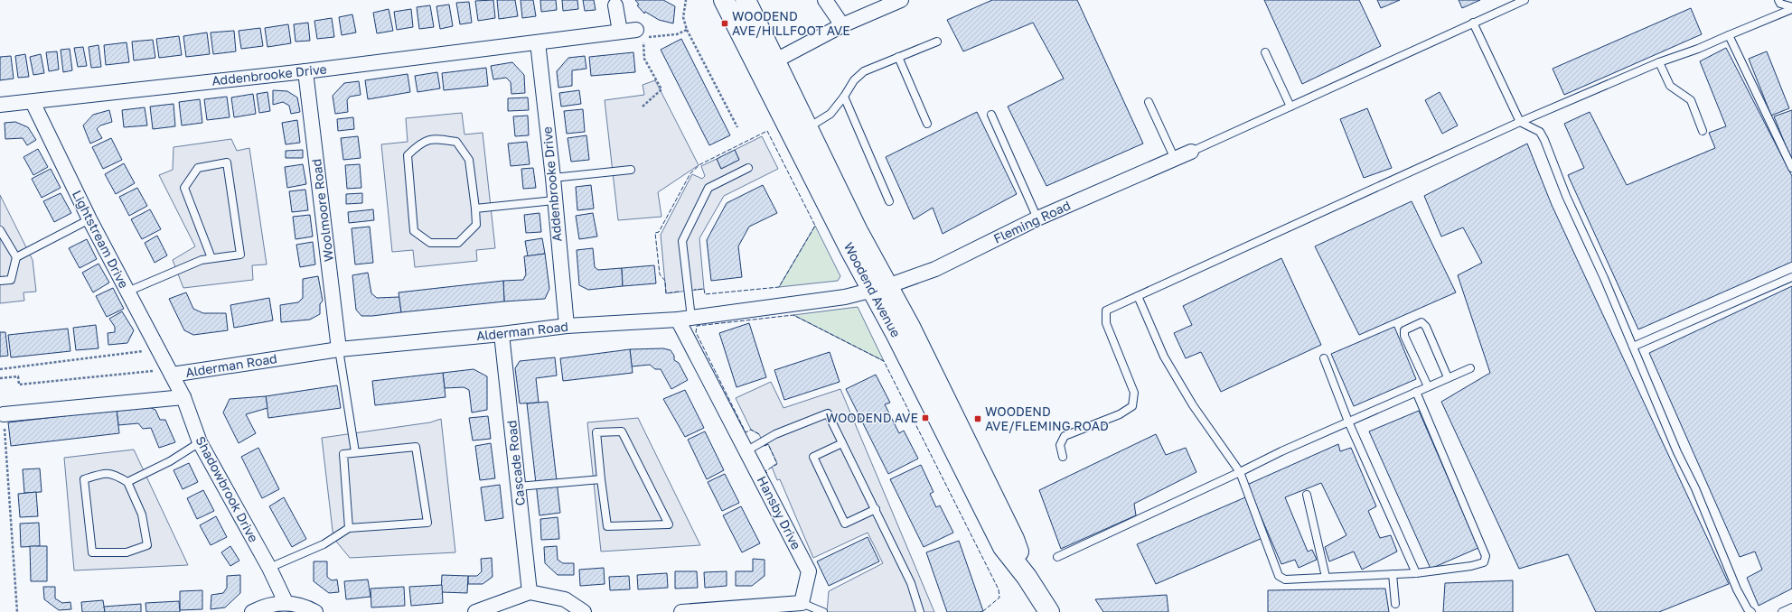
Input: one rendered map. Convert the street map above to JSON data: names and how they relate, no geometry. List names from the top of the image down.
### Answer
{
  "streets": {
    "street": [
      "Addenbrooke Drive",
      "Woolmoore Road",
      "Fleming Road",
      "Lightstream Drive",
      "Woodend Avenue",
      "Alderman Road",
      "Cascade Road",
      "Shadowbrook Drive",
      "Hansby Drive"
    ]
  },
  "crossings": [
    ["Addenbrooke Drive", "Woolmoore Road"],
    ["Addenbrooke Drive", "Lightstream Drive"],
    ["Addenbrooke Drive", "Alderman Road"],
    ["Woolmoore Road", "Alderman Road"],
    ["Fleming Road", "Woodend Avenue"],
    ["Fleming Road", "Alderman Road"],
    ["Lightstream Drive", "Alderman Road"],
    ["Lightstream Drive", "Shadowbrook Drive"],
    ["Woodend Avenue", "Alderman Road"],
    ["Alderman Road", "Cascade Road"],
    ["Alderman Road", "Shadowbrook Drive"],
    ["Alderman Road", "Hansby Drive"]
  ],
  "places": {
    "transit": ["WOODEND AVE/HILLFOOT AVE", "WOODEND AVE", "WOODEND AVE/FLEMING ROAD"]
  }
}
